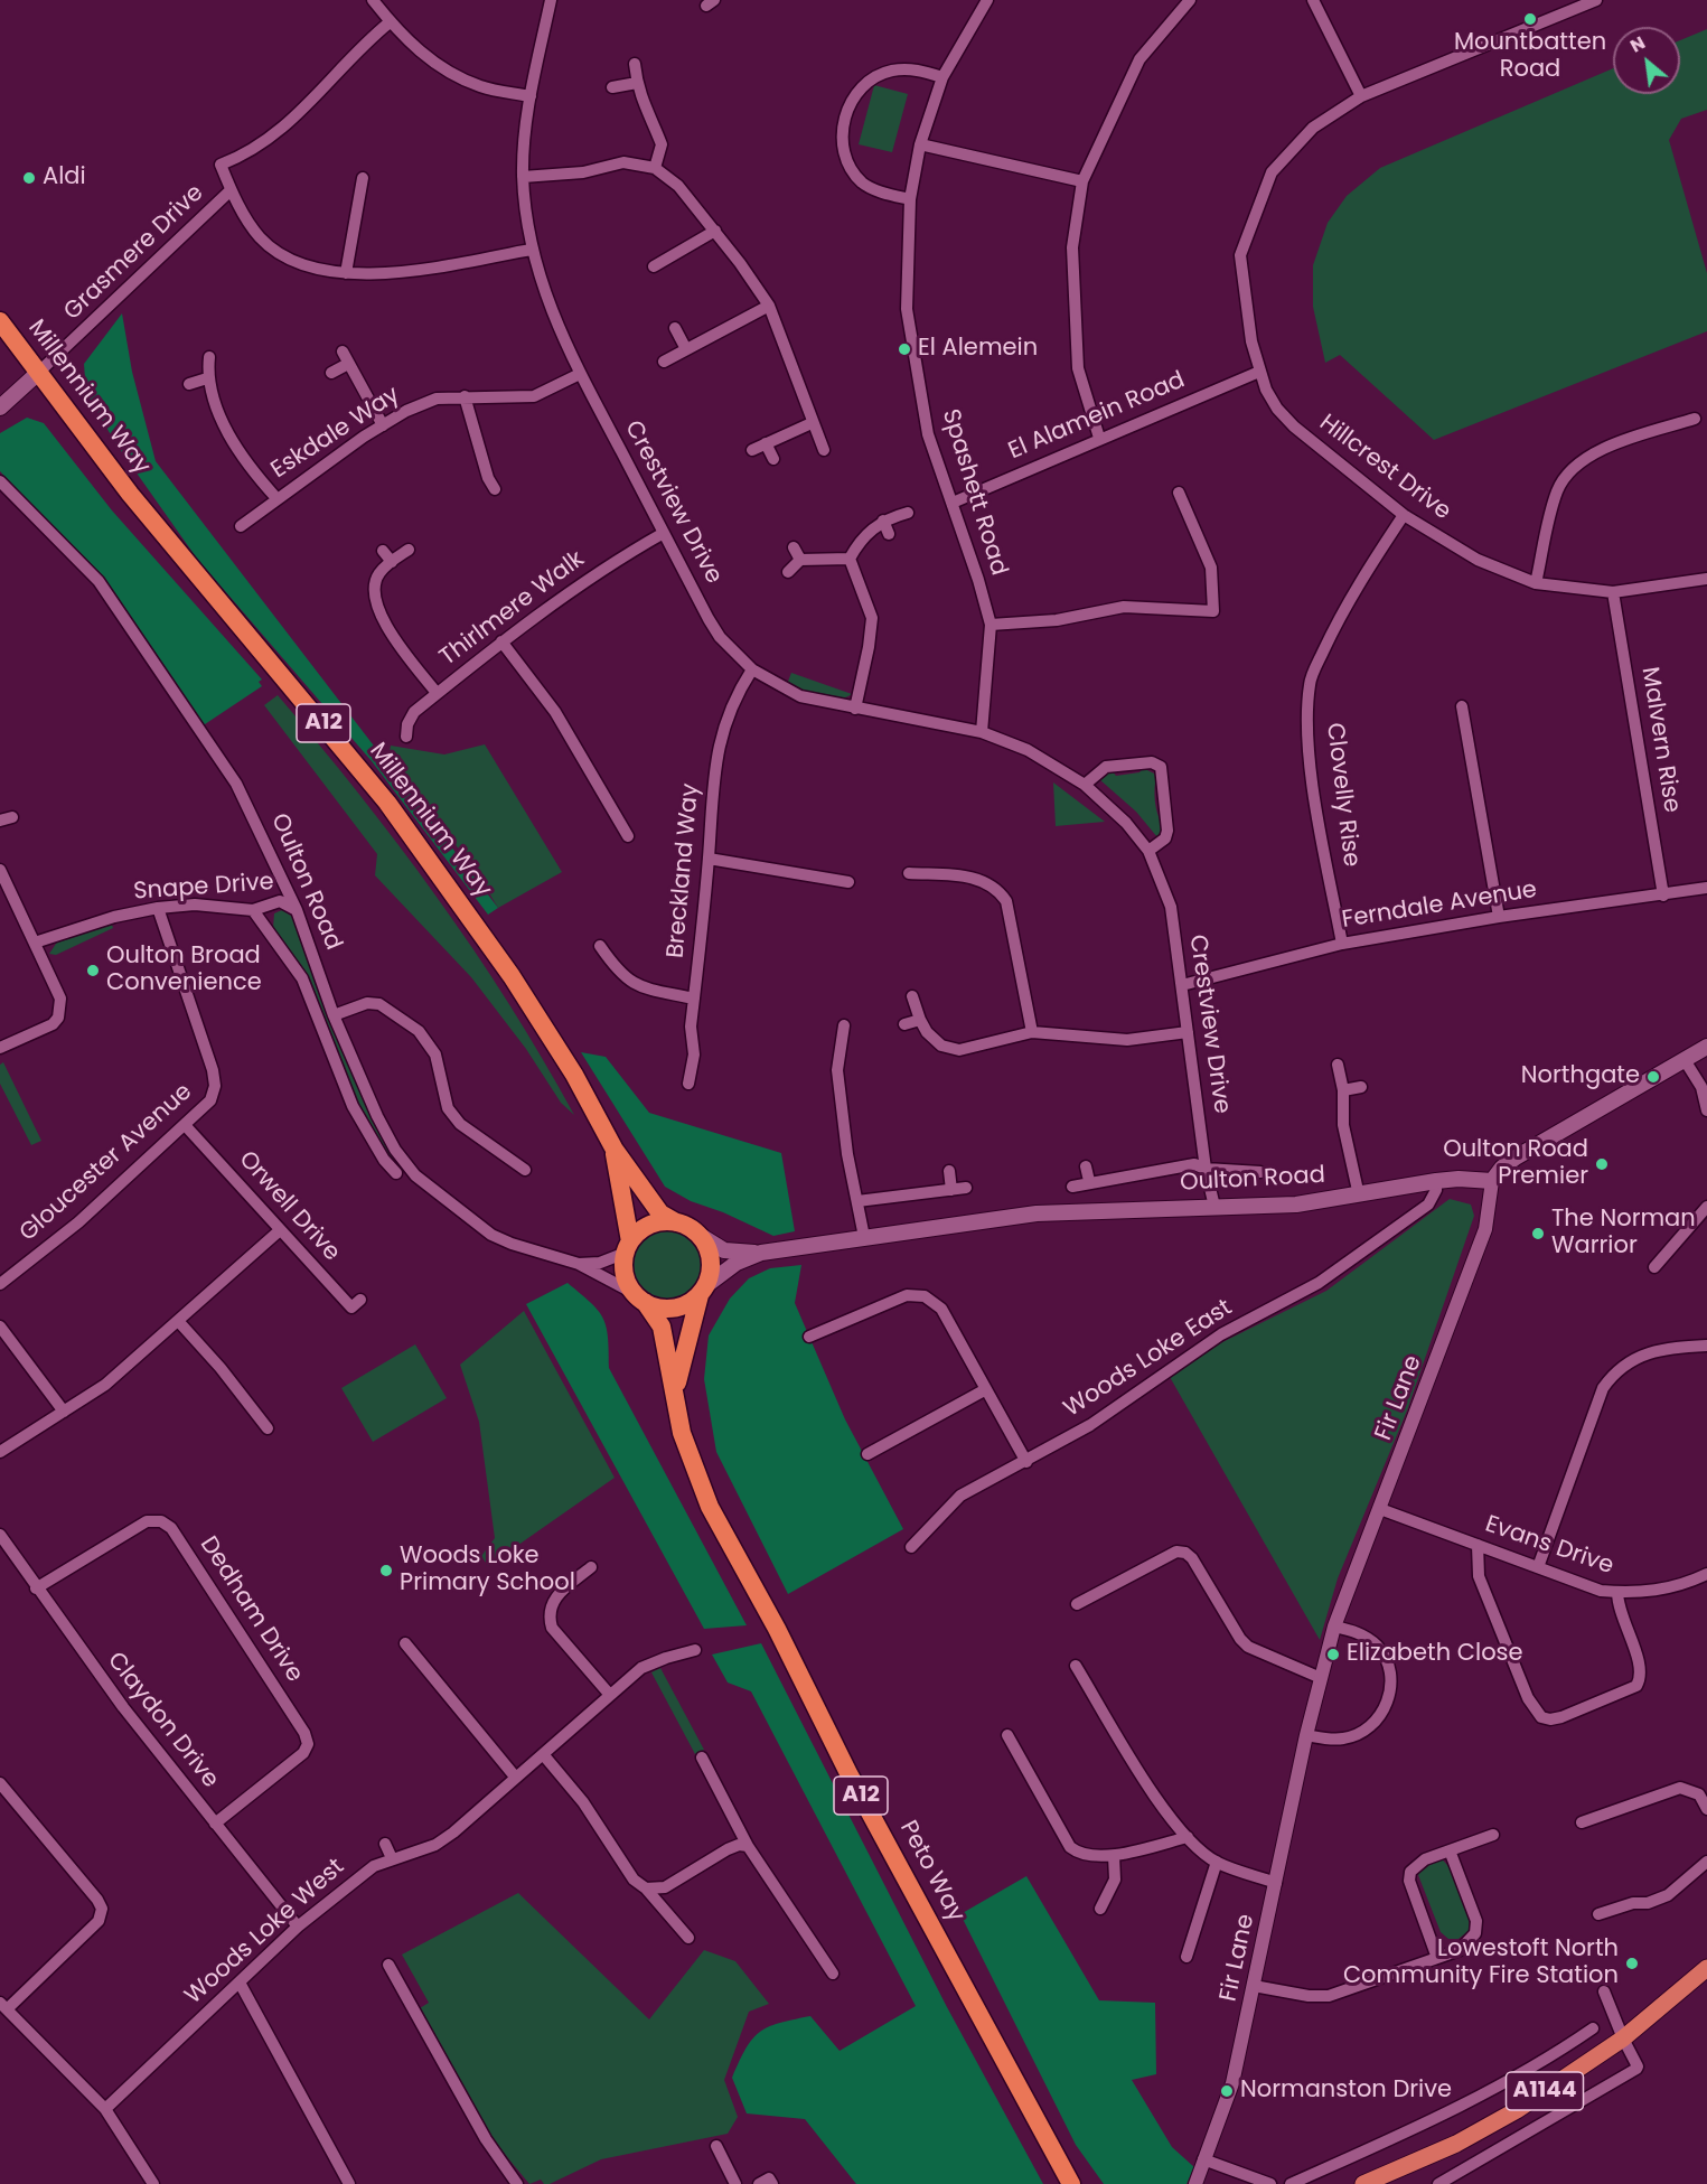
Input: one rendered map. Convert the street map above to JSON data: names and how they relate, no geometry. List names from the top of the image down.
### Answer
{
  "streets": {
    "highway": ["Millennium Way", "A12", "Peto Way"],
    "main road": ["Oulton Road", "A1144"],
    "street": [
      "Grasmere Drive",
      "El Alamein Road",
      "Eskdale Way",
      "Hillcrest Drive",
      "Spashett Road",
      "Crestview Drive",
      "Thirlmere Walk",
      "Malvern Rise",
      "Clovelly Rise",
      "Breckland Way",
      "Snape Drive",
      "Ferndale Avenue",
      "Gloucester Avenue",
      "Orwell Drive",
      "Woods Loke East",
      "Fir Lane",
      "Evans Drive",
      "Dedham Drive",
      "Claydon Drive",
      "Woods Loke West"
    ]
  },
  "crossings": [
    ["Grasmere Drive", "Millennium Way"],
    ["Millennium Way", "Oulton Road"],
    ["Millennium Way", "Peto Way"],
    ["El Alamein Road", "Hillcrest Drive"],
    ["El Alamein Road", "Spashett Road"],
    ["Eskdale Way", "Crestview Drive"],
    ["Hillcrest Drive", "Malvern Rise"],
    ["Hillcrest Drive", "Clovelly Rise"],
    ["Spashett Road", "Crestview Drive"],
    ["Crestview Drive", "Thirlmere Walk"],
    ["Crestview Drive", "Breckland Way"],
    ["Crestview Drive", "Oulton Road"],
    ["Crestview Drive", "Ferndale Avenue"],
    ["Malvern Rise", "Ferndale Avenue"],
    ["Clovelly Rise", "Ferndale Avenue"],
    ["Oulton Road", "Snape Drive"],
    ["Oulton Road", "Woods Loke East"],
    ["Oulton Road", "Fir Lane"],
    ["Oulton Road", "Peto Way"],
    ["Snape Drive", "Gloucester Avenue"],
    ["Gloucester Avenue", "Orwell Drive"],
    ["Fir Lane", "Evans Drive"],
    ["Dedham Drive", "Claydon Drive"],
    ["Claydon Drive", "Woods Loke West"]
  ],
  "places": [
    "Mountbatten Road",
    "Aldi",
    "El Alemein",
    "Oulton Broad Convenience",
    "Northgate",
    "Oulton Road Premier",
    "The Norman Warrior",
    "Woods Loke Primary School",
    "Elizabeth Close",
    "Lowestoft North Community Fire Station",
    "Normanston Drive"
  ],
  "north": "top left"
}
